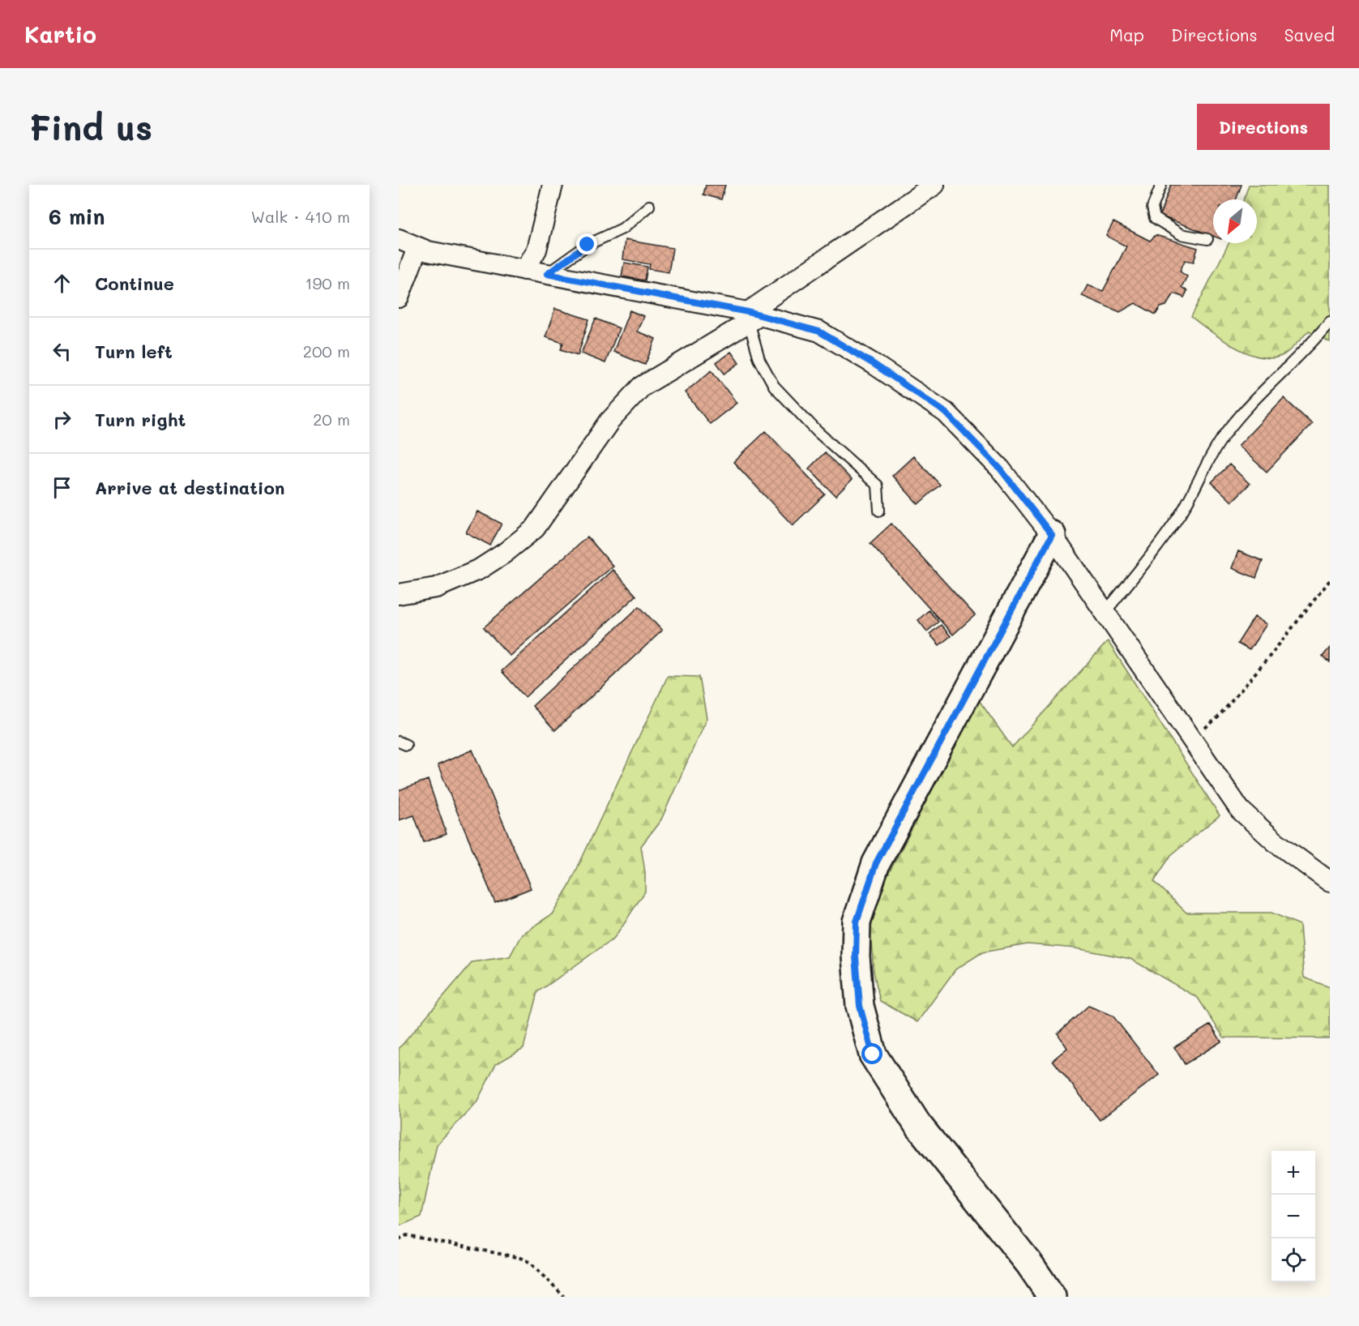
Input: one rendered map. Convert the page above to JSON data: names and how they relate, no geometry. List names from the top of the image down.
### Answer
{
  "north": "bottom left",
  "page": {
    "header": "Kartio",
    "nav": ["Map", "Directions", "Saved"],
    "buttons": "Directions",
    "title": "Find us",
    "heading": ["6 min", "Walk · 410 m"],
    "list": [
      ["Continue", "190 m"],
      ["Turn left", "200 m"],
      ["Turn right", "20 m"],
      "Arrive at destination"
    ],
    "map_buttons": ["+", "−"]
  }
}
